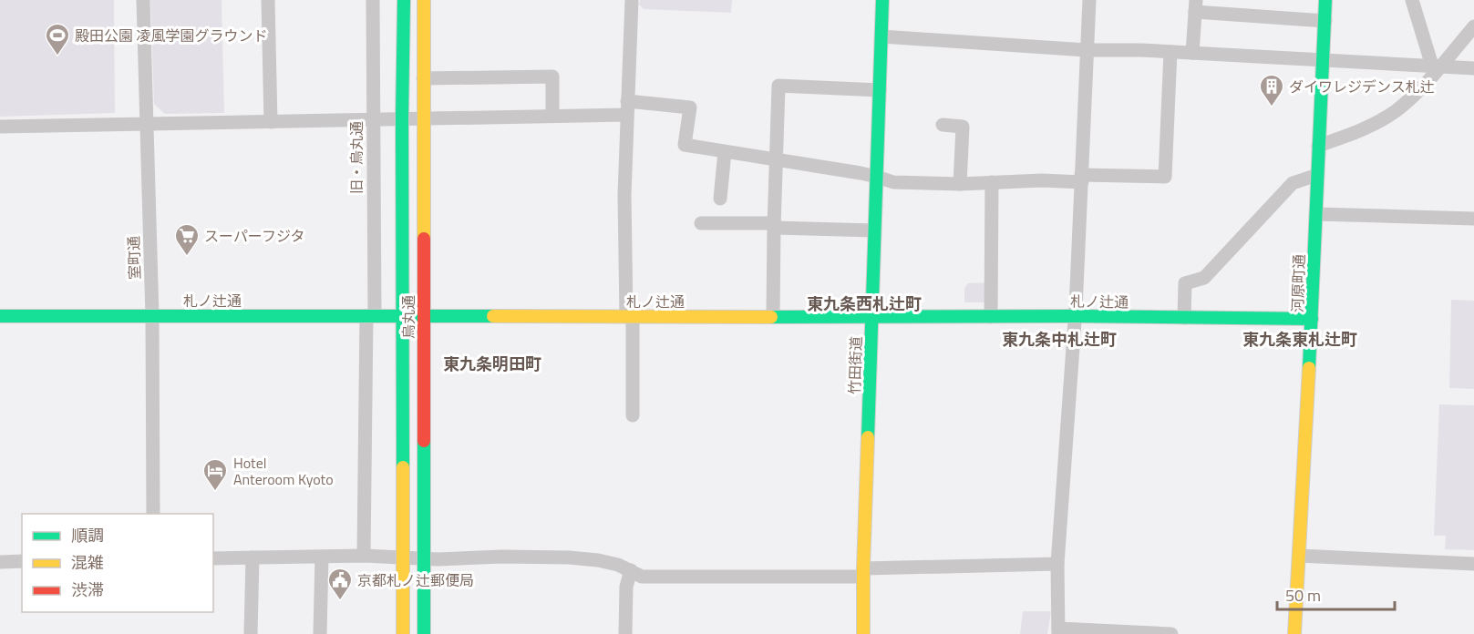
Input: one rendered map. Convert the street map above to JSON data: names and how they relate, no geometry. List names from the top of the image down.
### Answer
{
  "streets": {
    "main road": [
      "河原町通",
      "札ノ辻通",
      "烏丸通",
      "竹田街道"
    ],
    "street": ["旧・烏丸通", "室町通"]
  },
  "crossings": [
    ["旧・烏丸通", "札ノ辻通"],
    ["室町通", "札ノ辻通"],
    ["河原町通", "札ノ辻通"],
    ["札ノ辻通", "烏丸通"],
    ["札ノ辻通", "竹田街道"]
  ],
  "districts": [
    "東九条西札辻町",
    "東九条中札辻町",
    "東九条東札辻町",
    "東九条明田町"
  ],
  "places": {
    "sports": ["殿田公園 凌風学園グラウンド"],
    "building": ["ダイワレジデンス札辻"],
    "supermarket": ["スーパーフジタ"],
    "hotel": ["Hotel Anteroom Kyoto"],
    "public building": ["京都札ノ辻郵便局"]
  },
  "legend": ["順調", "混雑", "渋滞"],
  "scale_bar": "50 m"
}
